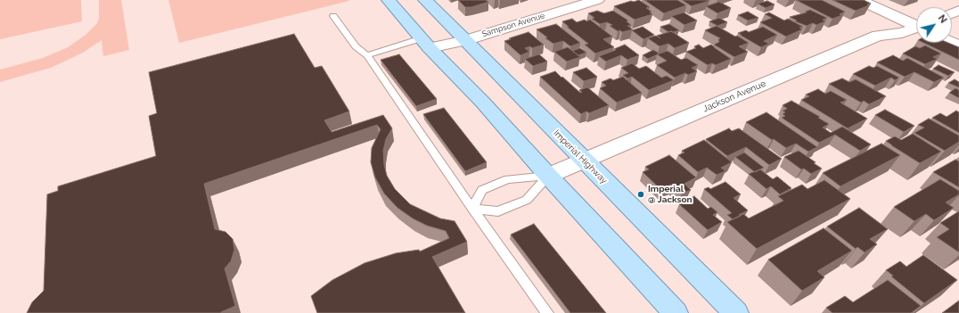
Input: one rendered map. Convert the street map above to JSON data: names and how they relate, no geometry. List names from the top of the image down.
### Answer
{
  "streets": {
    "main road": ["Imperial Highway"],
    "street": ["Sampson Avenue", "Jackson Avenue"]
  },
  "crossings": [
    ["Sampson Avenue", "Imperial Highway"],
    ["Jackson Avenue", "Imperial Highway"]
  ],
  "places": ["Imperial @ Jackson"],
  "north": "top right"
}
